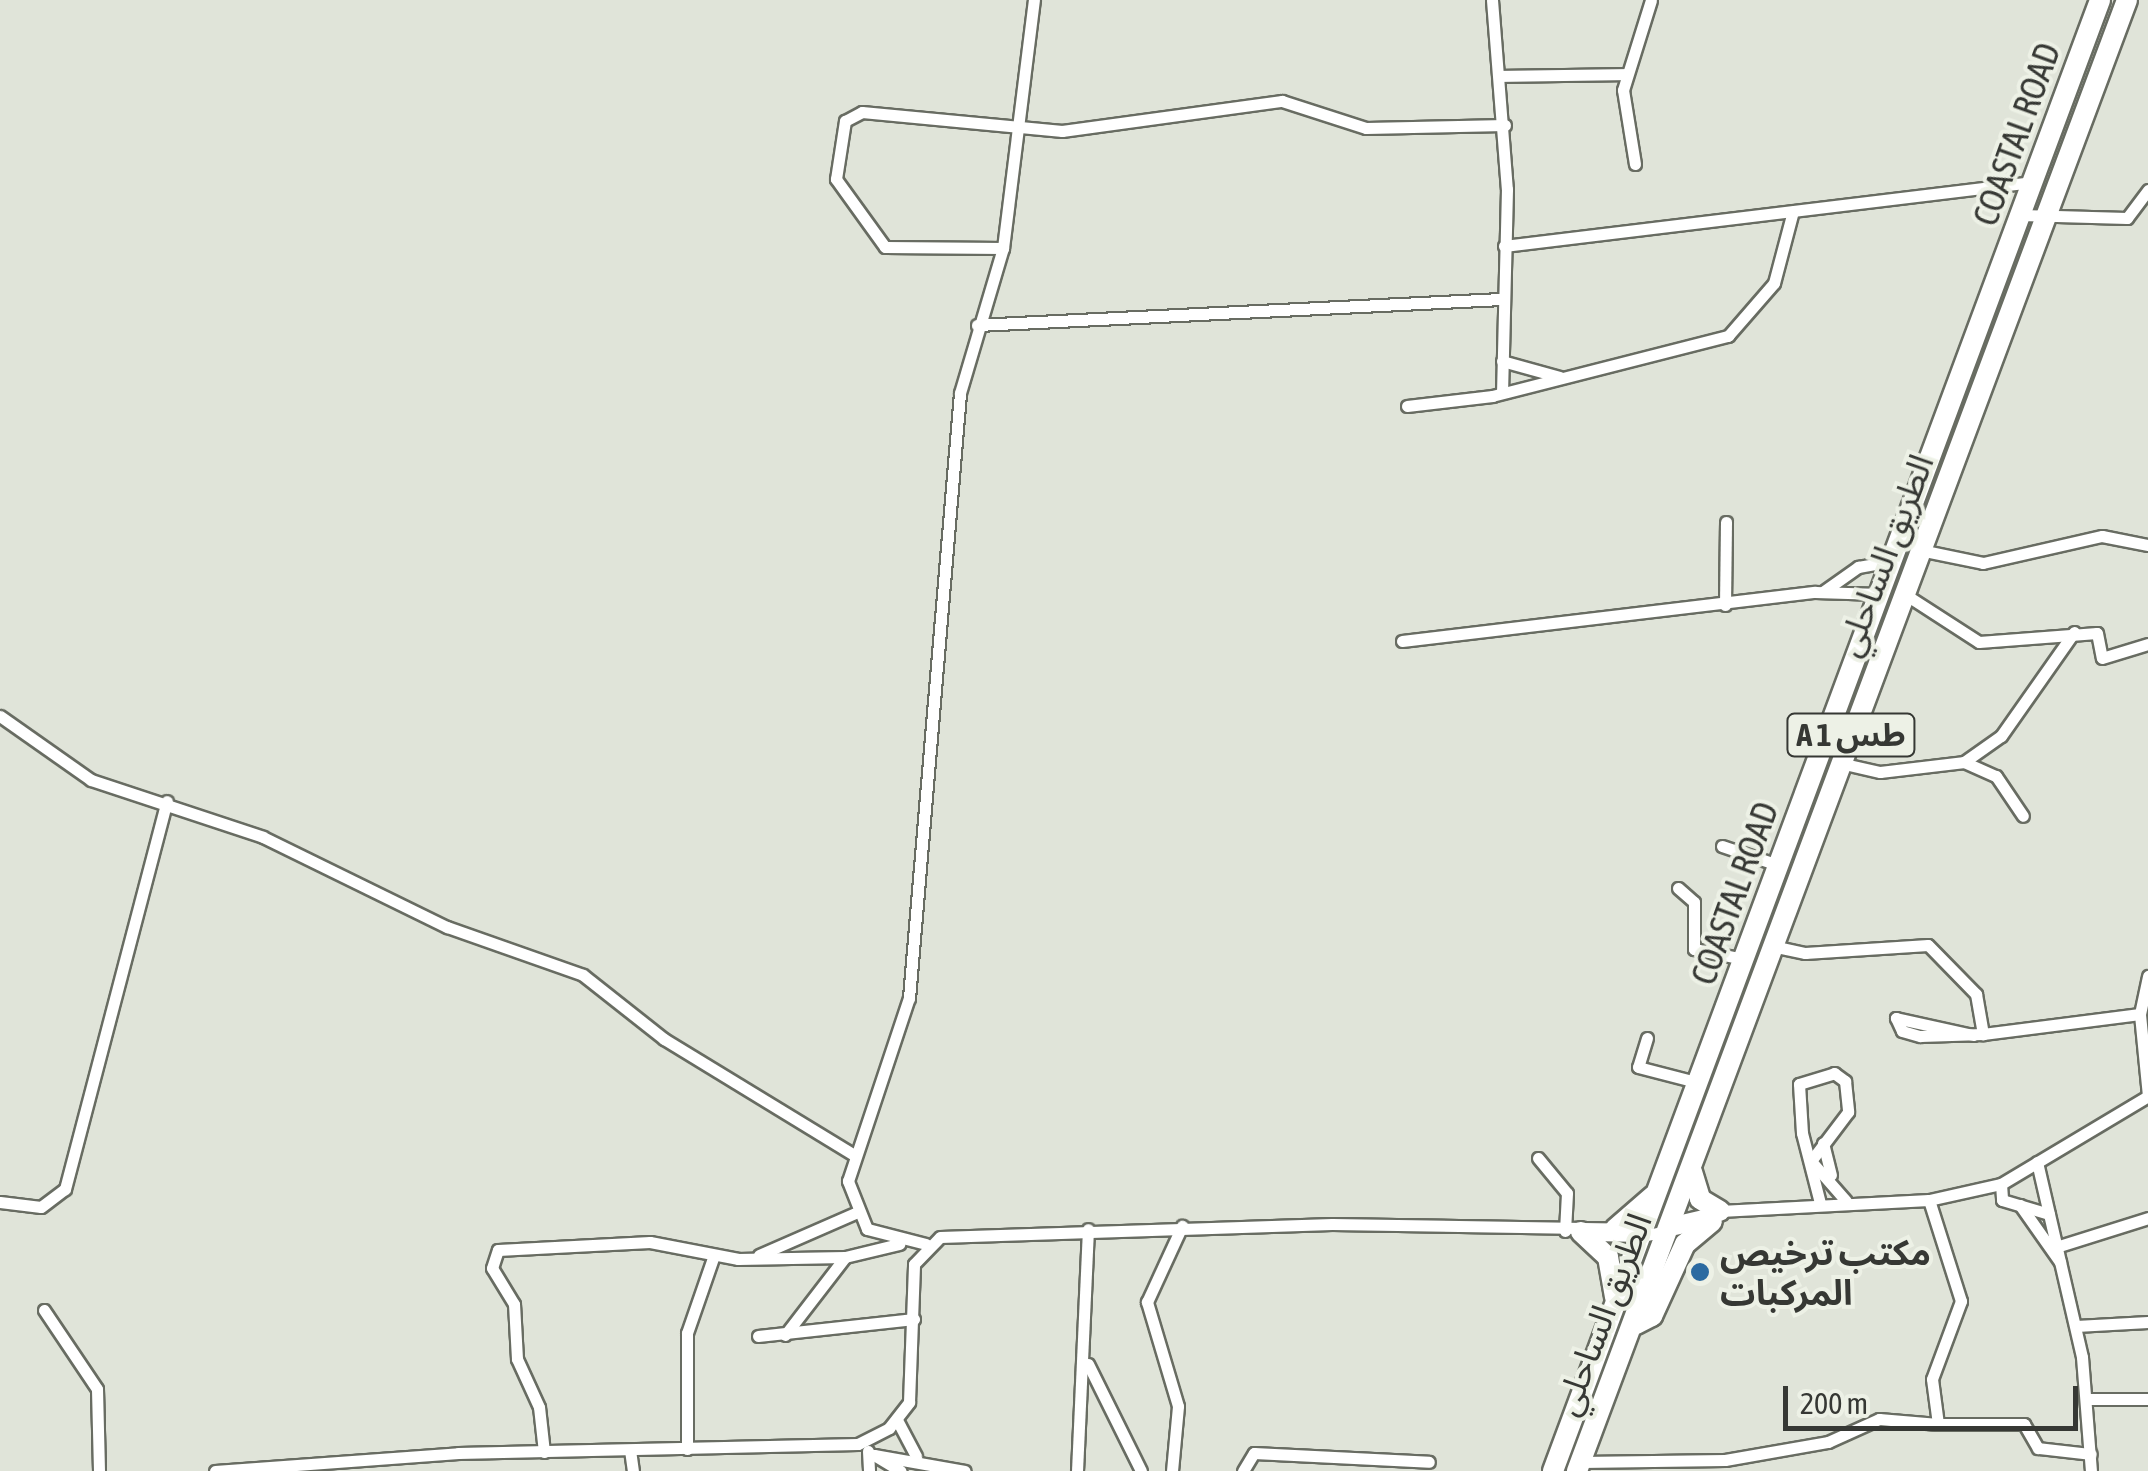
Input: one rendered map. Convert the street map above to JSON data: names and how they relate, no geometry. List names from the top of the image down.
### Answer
{
  "streets": {
    "highway": ["COASTAL ROAD", "الطريق الساحلي", "A 1 طس"]
  },
  "crossings": [
    ["COASTAL ROAD", "الطريق الساحلي"]
  ],
  "places": ["مكتب ترخيص المركبات"],
  "scale_bar": "200 m"
}
